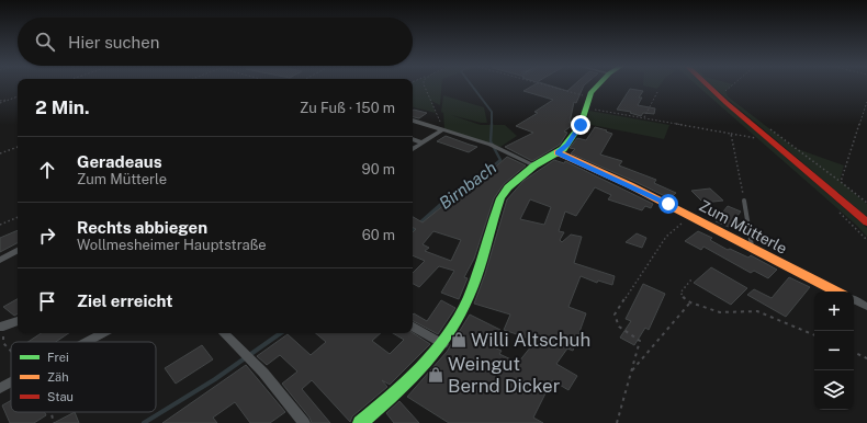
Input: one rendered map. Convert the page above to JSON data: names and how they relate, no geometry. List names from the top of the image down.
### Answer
{
  "streets": {
    "street": ["Zum Mütterle"]
  },
  "water": ["Birnbach"],
  "places": {
    "shop": ["Willi Altschuh", "Weingut Bernd Dicker"]
  },
  "legend": ["Frei", "Zäh", "Stau"],
  "page": {
    "search": "Hier suchen",
    "heading": ["2 Min.", "Zu Fuß · 150 m"],
    "list": [
      ["Geradeaus", "Zum Mütterle", "90 m"],
      ["Rechts abbiegen", "Wollmesheimer Hauptstraße", "60 m"],
      "Ziel erreicht"
    ],
    "map_buttons": ["+", "−"]
  }
}
